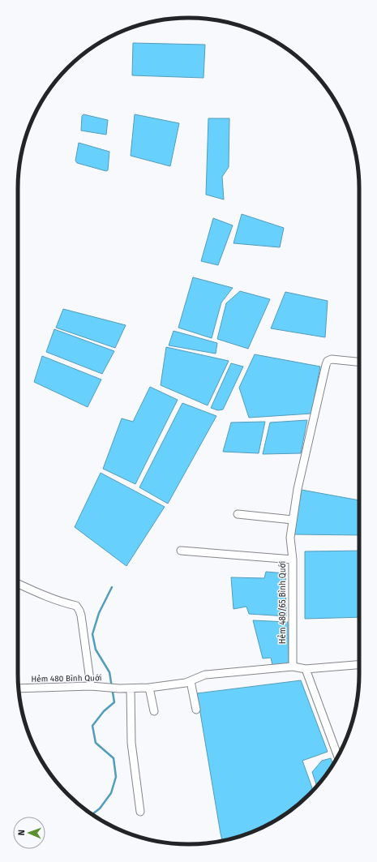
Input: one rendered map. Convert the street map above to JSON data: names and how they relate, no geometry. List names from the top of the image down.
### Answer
{
  "streets": {
    "street": ["Hẻm 480/65 Bình Quới", "Hẻm 480 Bình Quới"]
  },
  "crossings": [
    ["Hẻm 480/65 Bình Quới", "Hẻm 480 Bình Quới"]
  ],
  "north": "left"
}
